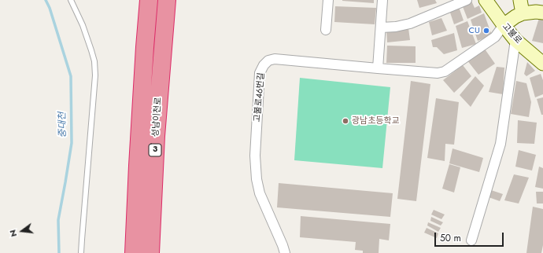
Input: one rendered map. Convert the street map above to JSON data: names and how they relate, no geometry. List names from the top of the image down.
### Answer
{
  "streets": {
    "highway": ["성남이천로", "3"],
    "street": ["고불로", "고불로46번길"]
  },
  "crossings": [
    ["고불로", "고불로46번길"]
  ],
  "water": ["중대천"],
  "places": ["CU", "광남초등학교"],
  "scale_bar": "50 m",
  "north": "left"
}
